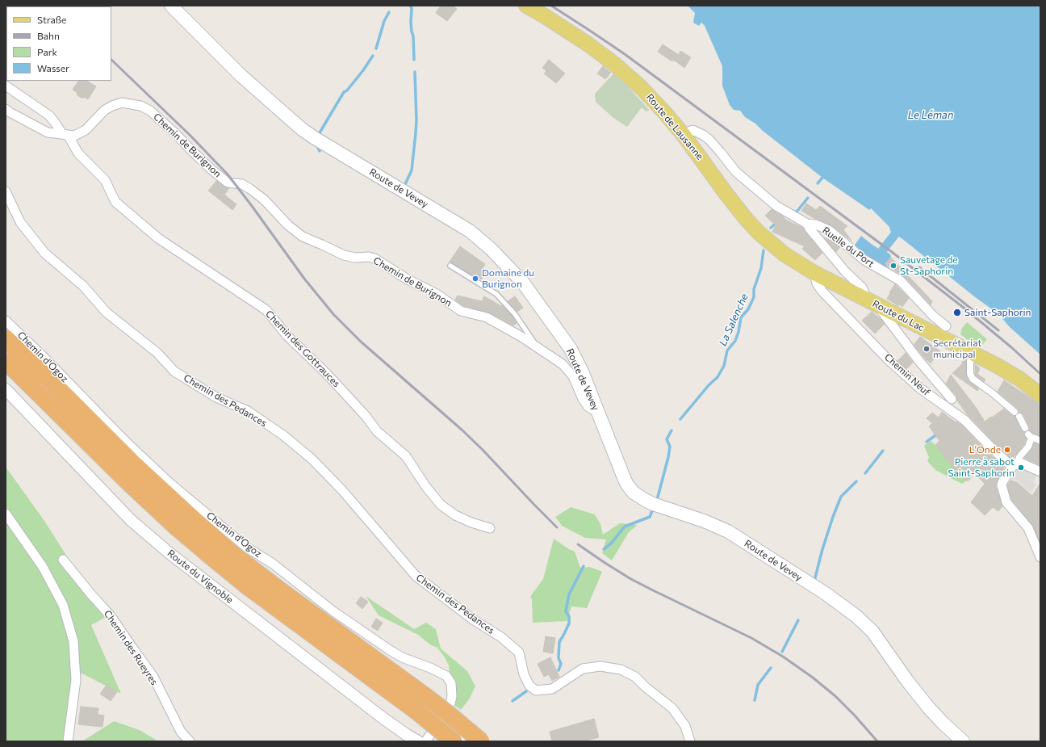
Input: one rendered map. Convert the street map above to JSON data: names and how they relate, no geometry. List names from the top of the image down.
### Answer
{
  "streets": {
    "main road": ["Route de Lausanne", "Route de Vevey", "Route du Lac"],
    "street": [
      "Chemin de Burignon",
      "Ruelle du Port",
      "Chemin des Gottrauces",
      "Chemin d'Ogoz",
      "Chemin Neuf",
      "Chemin des Pedances",
      "Route du Vignoble",
      "Chemin des Rueyres"
    ]
  },
  "crossings": [
    ["Route de Lausanne", "Route du Lac"],
    ["Chemin de Burignon", "Route de Vevey"],
    ["Chemin de Burignon", "Chemin des Gottrauces"],
    ["Route du Lac", "Chemin Neuf"],
    ["Chemin d'Ogoz", "Route du Vignoble"]
  ],
  "water": ["Le Léman", "La Salenche"],
  "places": [
    "Sauvetage de St-Saphorin",
    "Domaine du Burignon",
    "Saint-Saphorin",
    "Secrétariat municipal",
    "L'Onde",
    "Pierre à sabot Saint-Saphorin"
  ],
  "legend": [
    "Straße",
    "Bahn",
    "Park",
    "Wasser"
  ]
}
